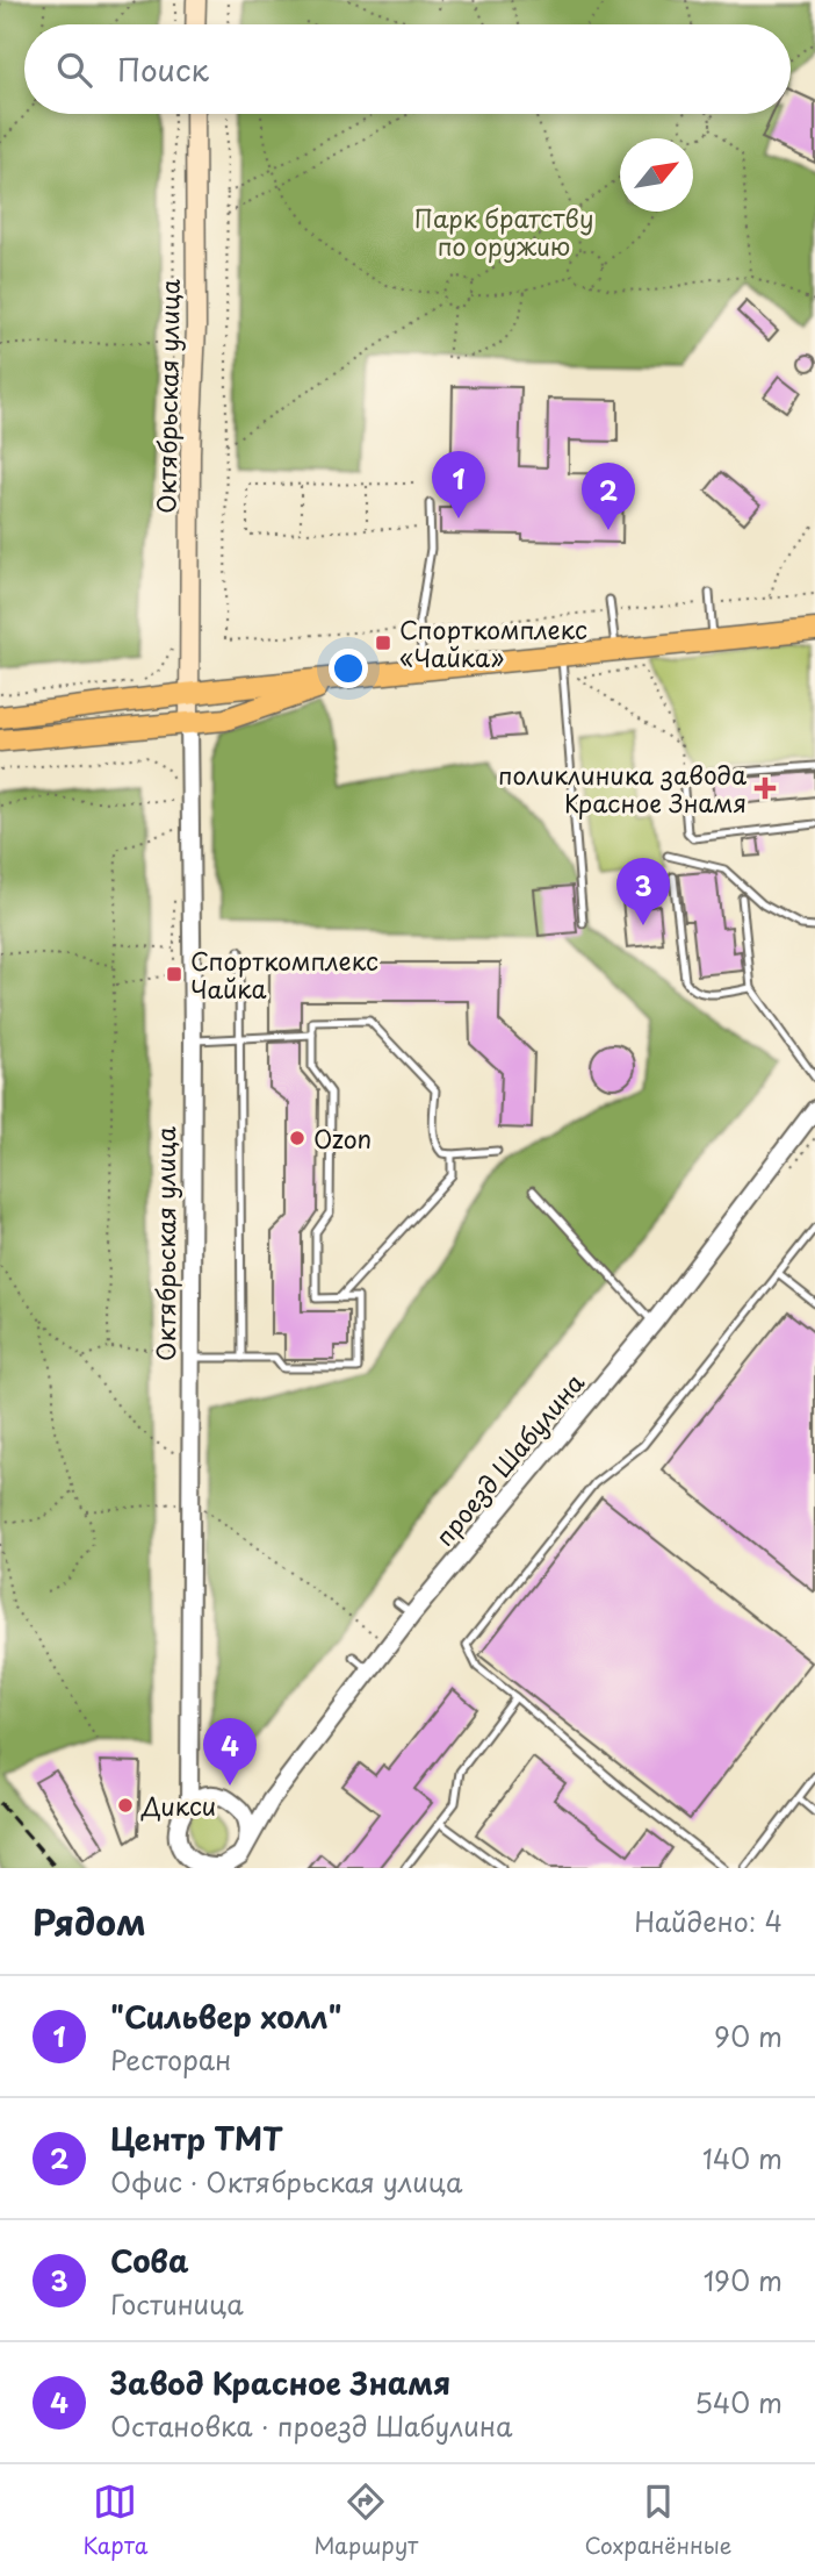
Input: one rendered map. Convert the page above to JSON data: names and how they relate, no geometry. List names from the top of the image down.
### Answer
{
  "streets": {
    "main road": ["Октябрьская улица"],
    "street": ["проезд Шабулина"]
  },
  "crossings": [
    ["Октябрьская улица", "проезд Шабулина"]
  ],
  "parks": ["Парк братству по оружию"],
  "places": {
    "transit": ["Спорткомплекс «Чайка»", "Спорткомплекс Чайка"],
    "health": ["поликлиника завода Красное Знамя"],
    "other": ["Ozon", "Дикси"]
  },
  "north": "top right",
  "page": {
    "search": "Поиск",
    "pins": [
      "1",
      "2",
      "3",
      "4"
    ],
    "heading": ["Рядом", "Найдено: 4"],
    "list": [
      {
        "mark": "1",
        "name": "\"Сильвер холл\"",
        "note": "Ресторан",
        "value": "90 m"
      },
      {
        "mark": "2",
        "name": "Центр ТМТ",
        "note": "Офис · Октябрьская улица",
        "value": "140 m"
      },
      {
        "mark": "3",
        "name": "Сова",
        "note": "Гостиница",
        "value": "190 m"
      },
      {
        "mark": "4",
        "name": "Завод Красное Знамя",
        "note": "Остановка · проезд Шабулина",
        "value": "540 m"
      }
    ],
    "nav": ["Карта", "Маршрут", "Сохранённые"]
  }
}
